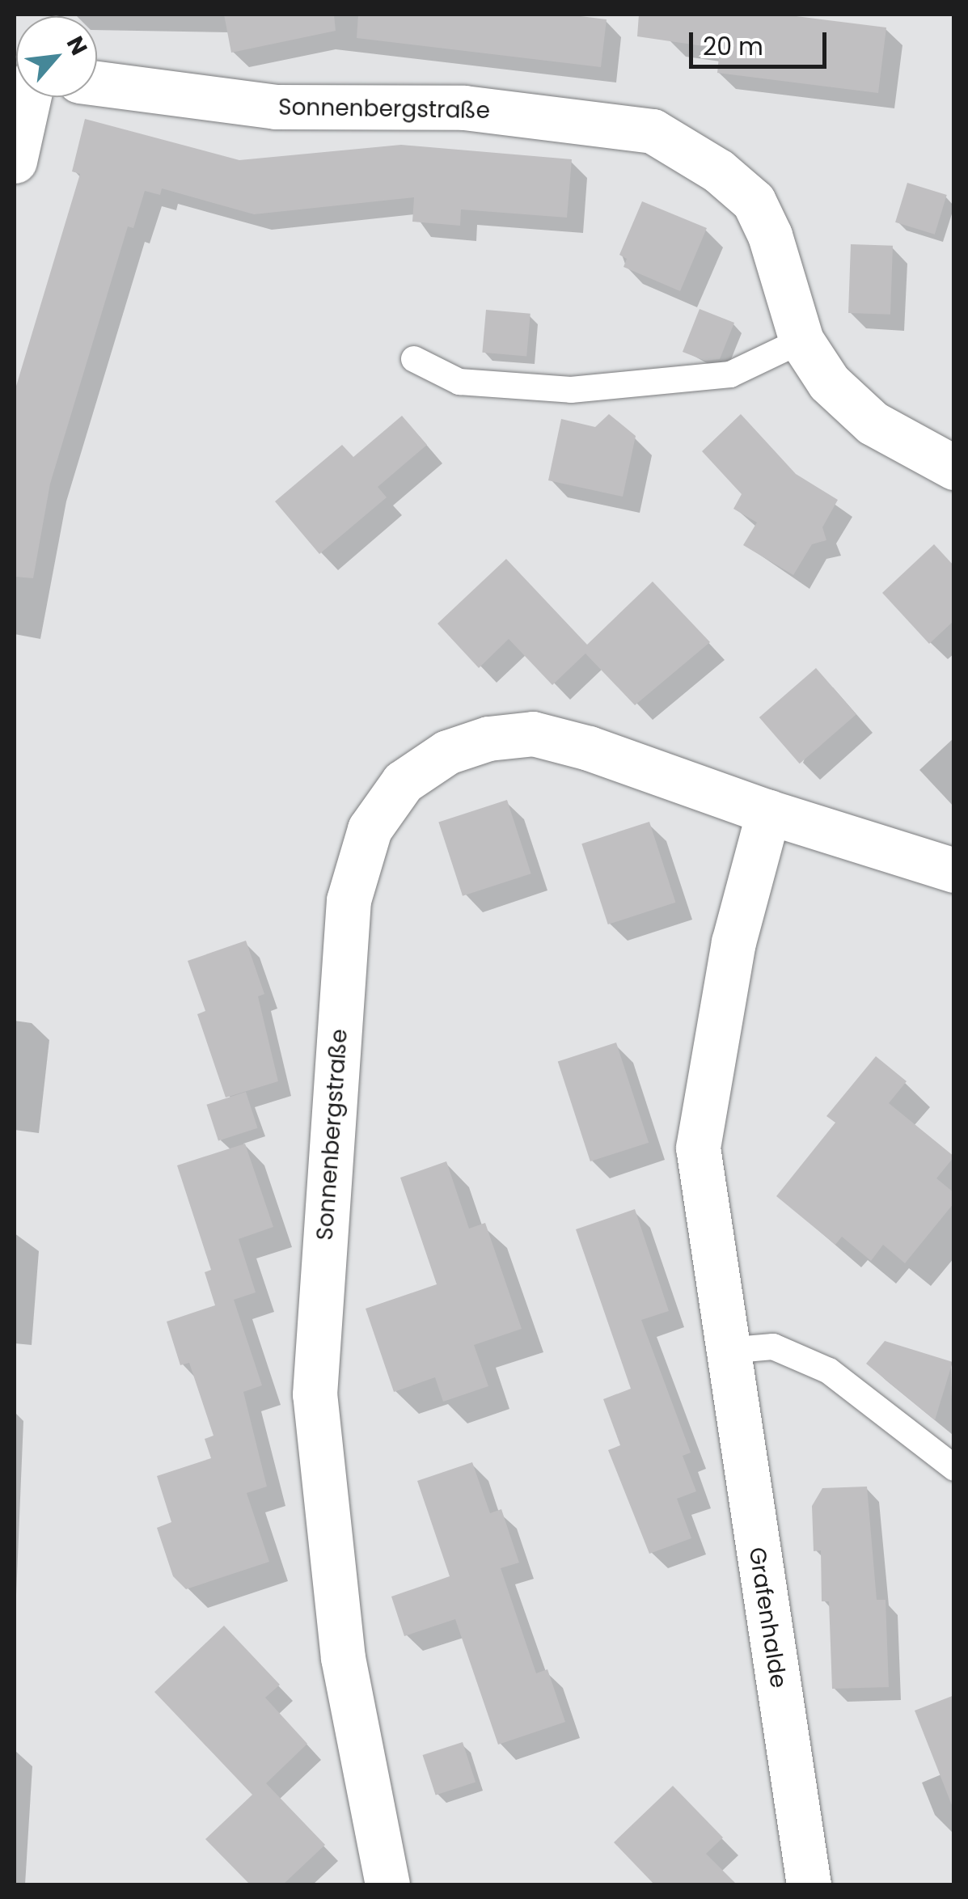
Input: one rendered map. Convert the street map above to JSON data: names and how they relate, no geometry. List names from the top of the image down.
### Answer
{
  "streets": {
    "street": ["Sonnenbergstraße", "Grafenhalde"]
  },
  "scale_bar": "20 m",
  "north": "top right"
}
